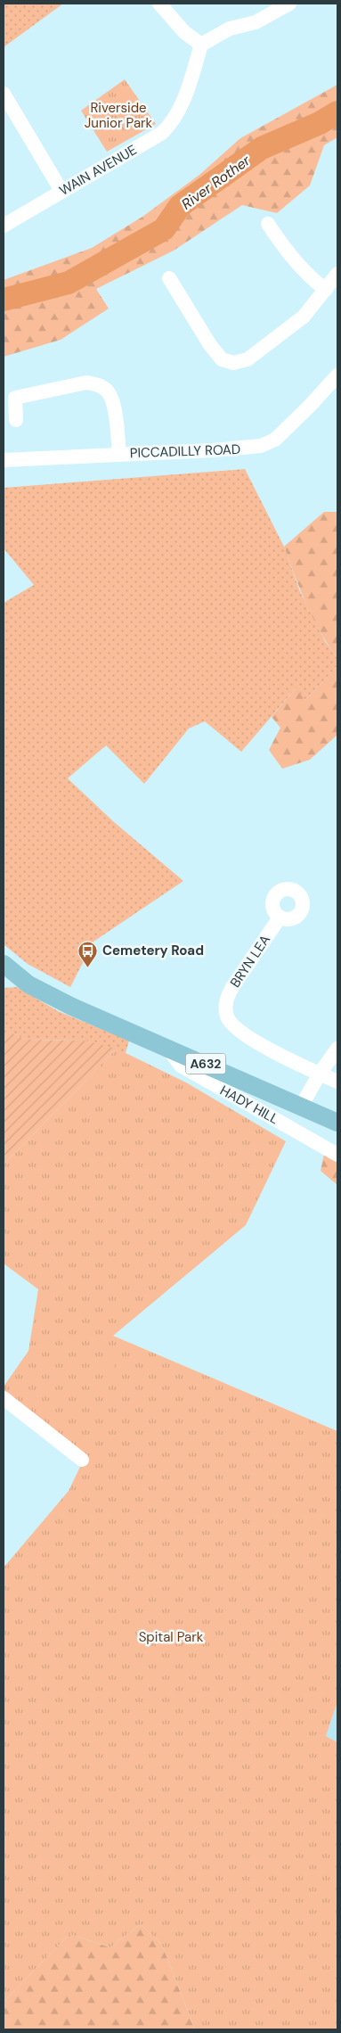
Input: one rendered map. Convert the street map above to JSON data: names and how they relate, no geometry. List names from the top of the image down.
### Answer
{
  "streets": {
    "main road": ["A632", "HADY HILL"],
    "street": ["WAIN AVENUE", "PICCADILLY ROAD", "BRYN LEA"]
  },
  "water": ["River Rother"],
  "parks": ["Riverside Junior Park", "Spital Park"],
  "places": {
    "bus stop": ["Cemetery Road"]
  }
}
